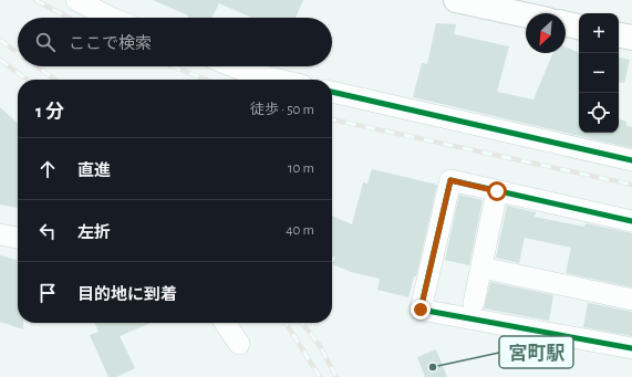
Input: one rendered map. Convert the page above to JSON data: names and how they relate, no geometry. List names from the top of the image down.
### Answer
{
  "places": ["宮町駅"],
  "north": "bottom left",
  "page": {
    "map_buttons": ["+", "−"],
    "search": "ここで検索",
    "heading": ["1 分", "徒歩 · 50 m"],
    "list": [
      ["直進", "10 m"],
      ["左折", "40 m"],
      "目的地に到着"
    ]
  }
}
